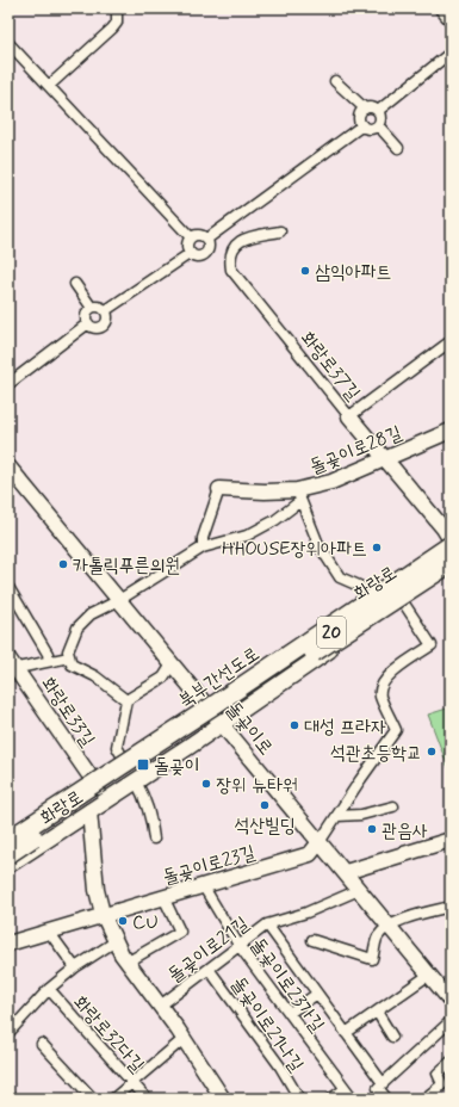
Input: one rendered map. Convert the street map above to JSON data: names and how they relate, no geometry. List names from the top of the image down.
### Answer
{
  "streets": {
    "highway": ["북부간선도로"],
    "main road": ["화랑로", "20"],
    "street": [
      "화랑로37길",
      "돌곶이로28길",
      "화랑로33길",
      "돌곶이로",
      "돌곶이로23길",
      "돌곶이로21길",
      "돌곶이로23가길",
      "돌곶이로21나길",
      "화랑로32다길"
    ]
  },
  "crossings": [
    ["화랑로37길", "돌곶이로28길"],
    ["돌곶이로28길", "돌곶이로"],
    ["화랑로", "북부간선도로"],
    ["화랑로", "화랑로33길"],
    ["화랑로", "돌곶이로"],
    ["돌곶이로", "돌곶이로23길"],
    ["돌곶이로", "돌곶이로21길"],
    ["돌곶이로23길", "돌곶이로23가길"],
    ["돌곶이로21길", "돌곶이로23가길"],
    ["돌곶이로21길", "돌곶이로21나길"]
  ],
  "places": {
    "other": [
      "삼익아파트",
      "HHOUSE장위아파트",
      "카톨릭푸른의원",
      "대성 프라자",
      "석관초등학교",
      "장위 뉴타워",
      "석산빌딩",
      "관음사",
      "CU"
    ],
    "transit": ["돌곶이"]
  }
}
